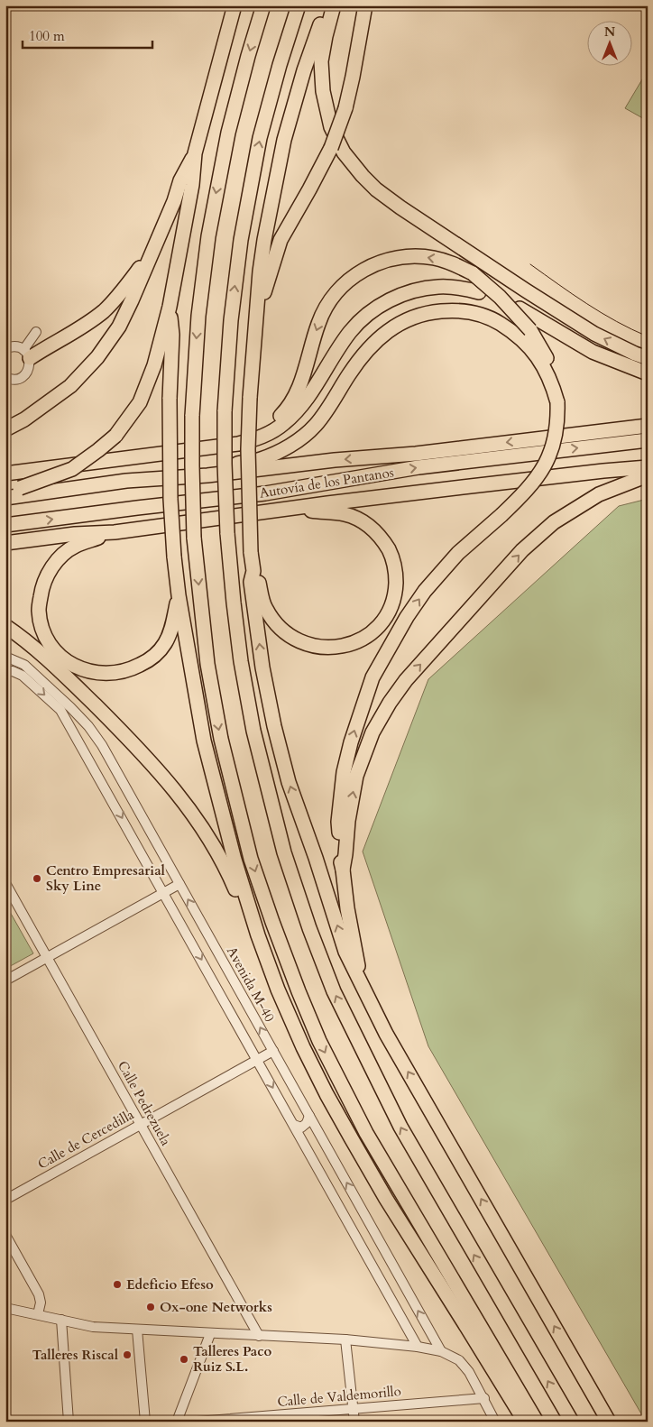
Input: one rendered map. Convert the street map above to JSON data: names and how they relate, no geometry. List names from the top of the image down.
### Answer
{
  "streets": {
    "highway": ["Autovía de los Pantanos"],
    "street": [
      "Avenida M-40",
      "Calle Pedrezuela",
      "Calle de Cercedilla",
      "Calle de Valdemorillo"
    ]
  },
  "crossings": [
    ["Avenida M-40", "Calle de Cercedilla"],
    ["Calle Pedrezuela", "Calle de Cercedilla"]
  ],
  "places": [
    "Centro Empresarial Sky Line",
    "Edeficio Efeso",
    "Ox-one Networks",
    "Talleres Riscal",
    "Talleres Paco Ruiz S.L."
  ],
  "scale_bar": "100 m",
  "north": "top"
}
